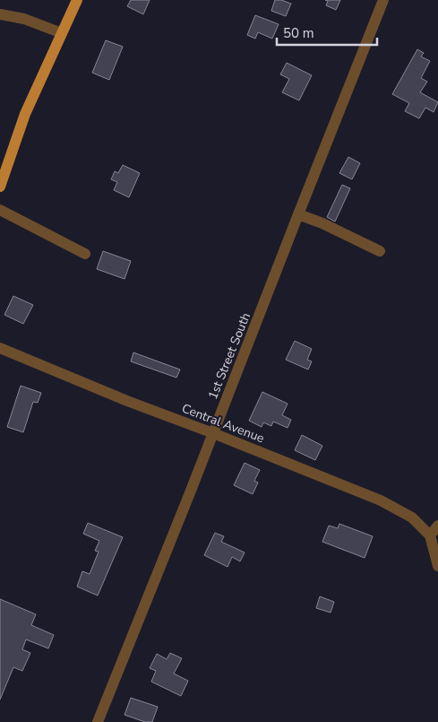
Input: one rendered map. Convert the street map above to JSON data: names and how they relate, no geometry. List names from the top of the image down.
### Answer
{
  "streets": {
    "street": ["1st Street South", "Central Avenue"]
  },
  "crossings": [
    ["1st Street South", "Central Avenue"]
  ],
  "scale_bar": "50 m"
}
